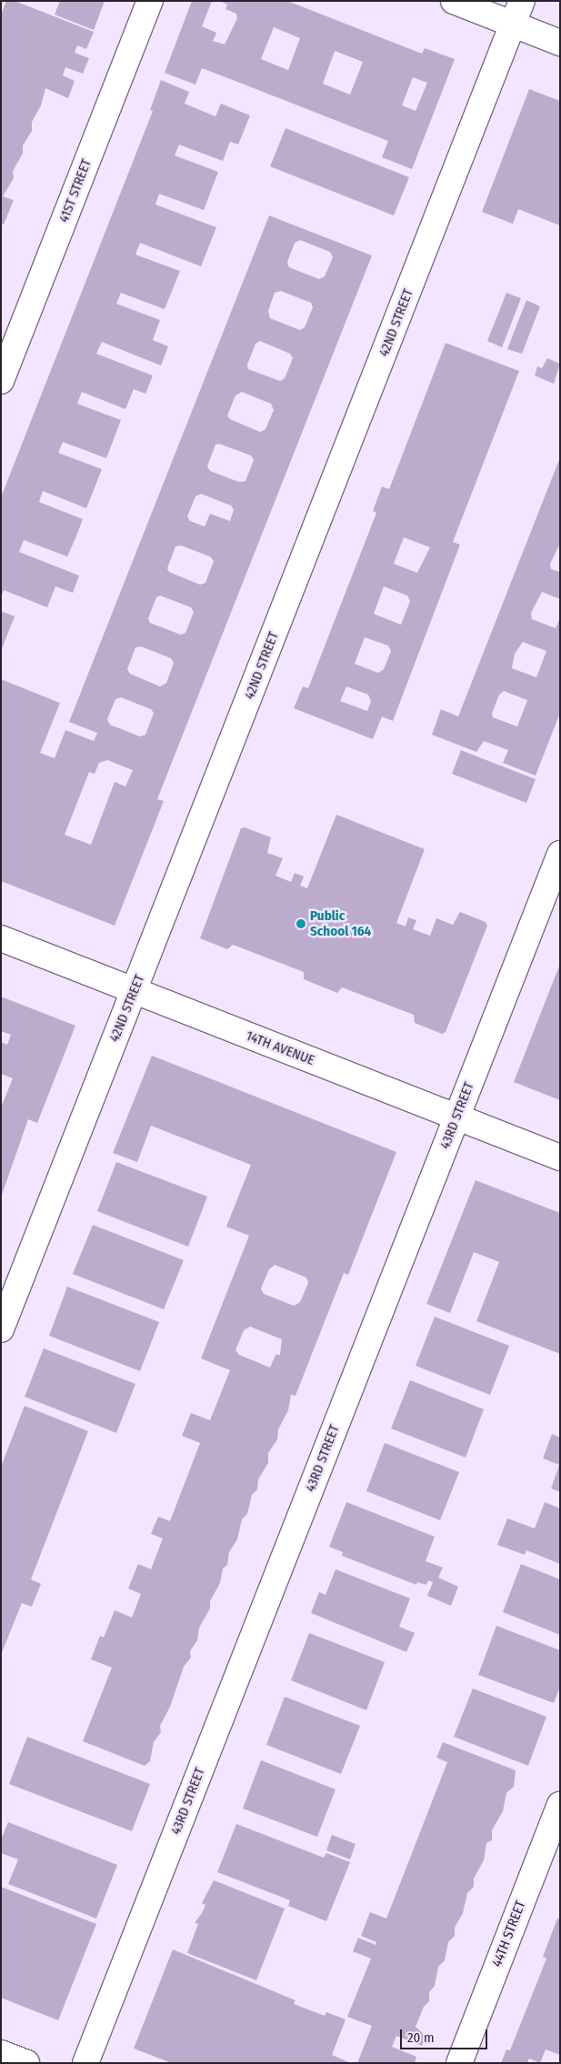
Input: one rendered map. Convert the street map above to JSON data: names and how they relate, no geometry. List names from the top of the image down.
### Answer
{
  "streets": {
    "street": [
      "41ST STREET",
      "42ND STREET",
      "14TH AVENUE",
      "43RD STREET",
      "44TH STREET"
    ]
  },
  "crossings": [
    ["42ND STREET", "14TH AVENUE"],
    ["14TH AVENUE", "43RD STREET"]
  ],
  "places": ["Public School 164"],
  "scale_bar": "20 m"
}
